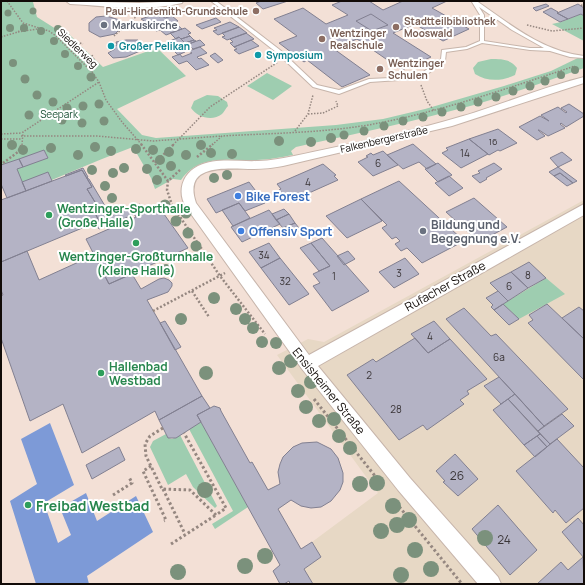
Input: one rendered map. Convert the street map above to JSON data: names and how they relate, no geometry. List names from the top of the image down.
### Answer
{
  "streets": {
    "street": ["Falkenbergerstraße", "Rufacher Straße", "Ensisheimer Straße"],
    "path": ["Siedlerweg"]
  },
  "crossings": [
    ["Falkenbergerstraße", "Ensisheimer Straße"],
    ["Rufacher Straße", "Ensisheimer Straße"]
  ],
  "parks": ["Seepark"],
  "places": [
    "Paul-Hindemith-Grundschule",
    "Markuskirche",
    "Stadtteilbibliothek Mooswald",
    "Wentzinger Realschule",
    "Großer Pelikan",
    "Symposium",
    "Wentzinger Schulen",
    "Bike Forest",
    "Wentzinger-Sporthalle (Große Halle)",
    "Offensiv Sport",
    "Bildung und Begegnung e.V.",
    "Wentzinger-Großturnhalle (Kleine Halle)",
    "Hallenbad Westbad",
    "Freibad Westbad"
  ],
  "house_numbers": [
    "16",
    "14",
    "6",
    "4",
    "34",
    "3",
    "8",
    "1",
    "32",
    "6",
    "4",
    "6a",
    "2",
    "28",
    "26",
    "24"
  ]
}
